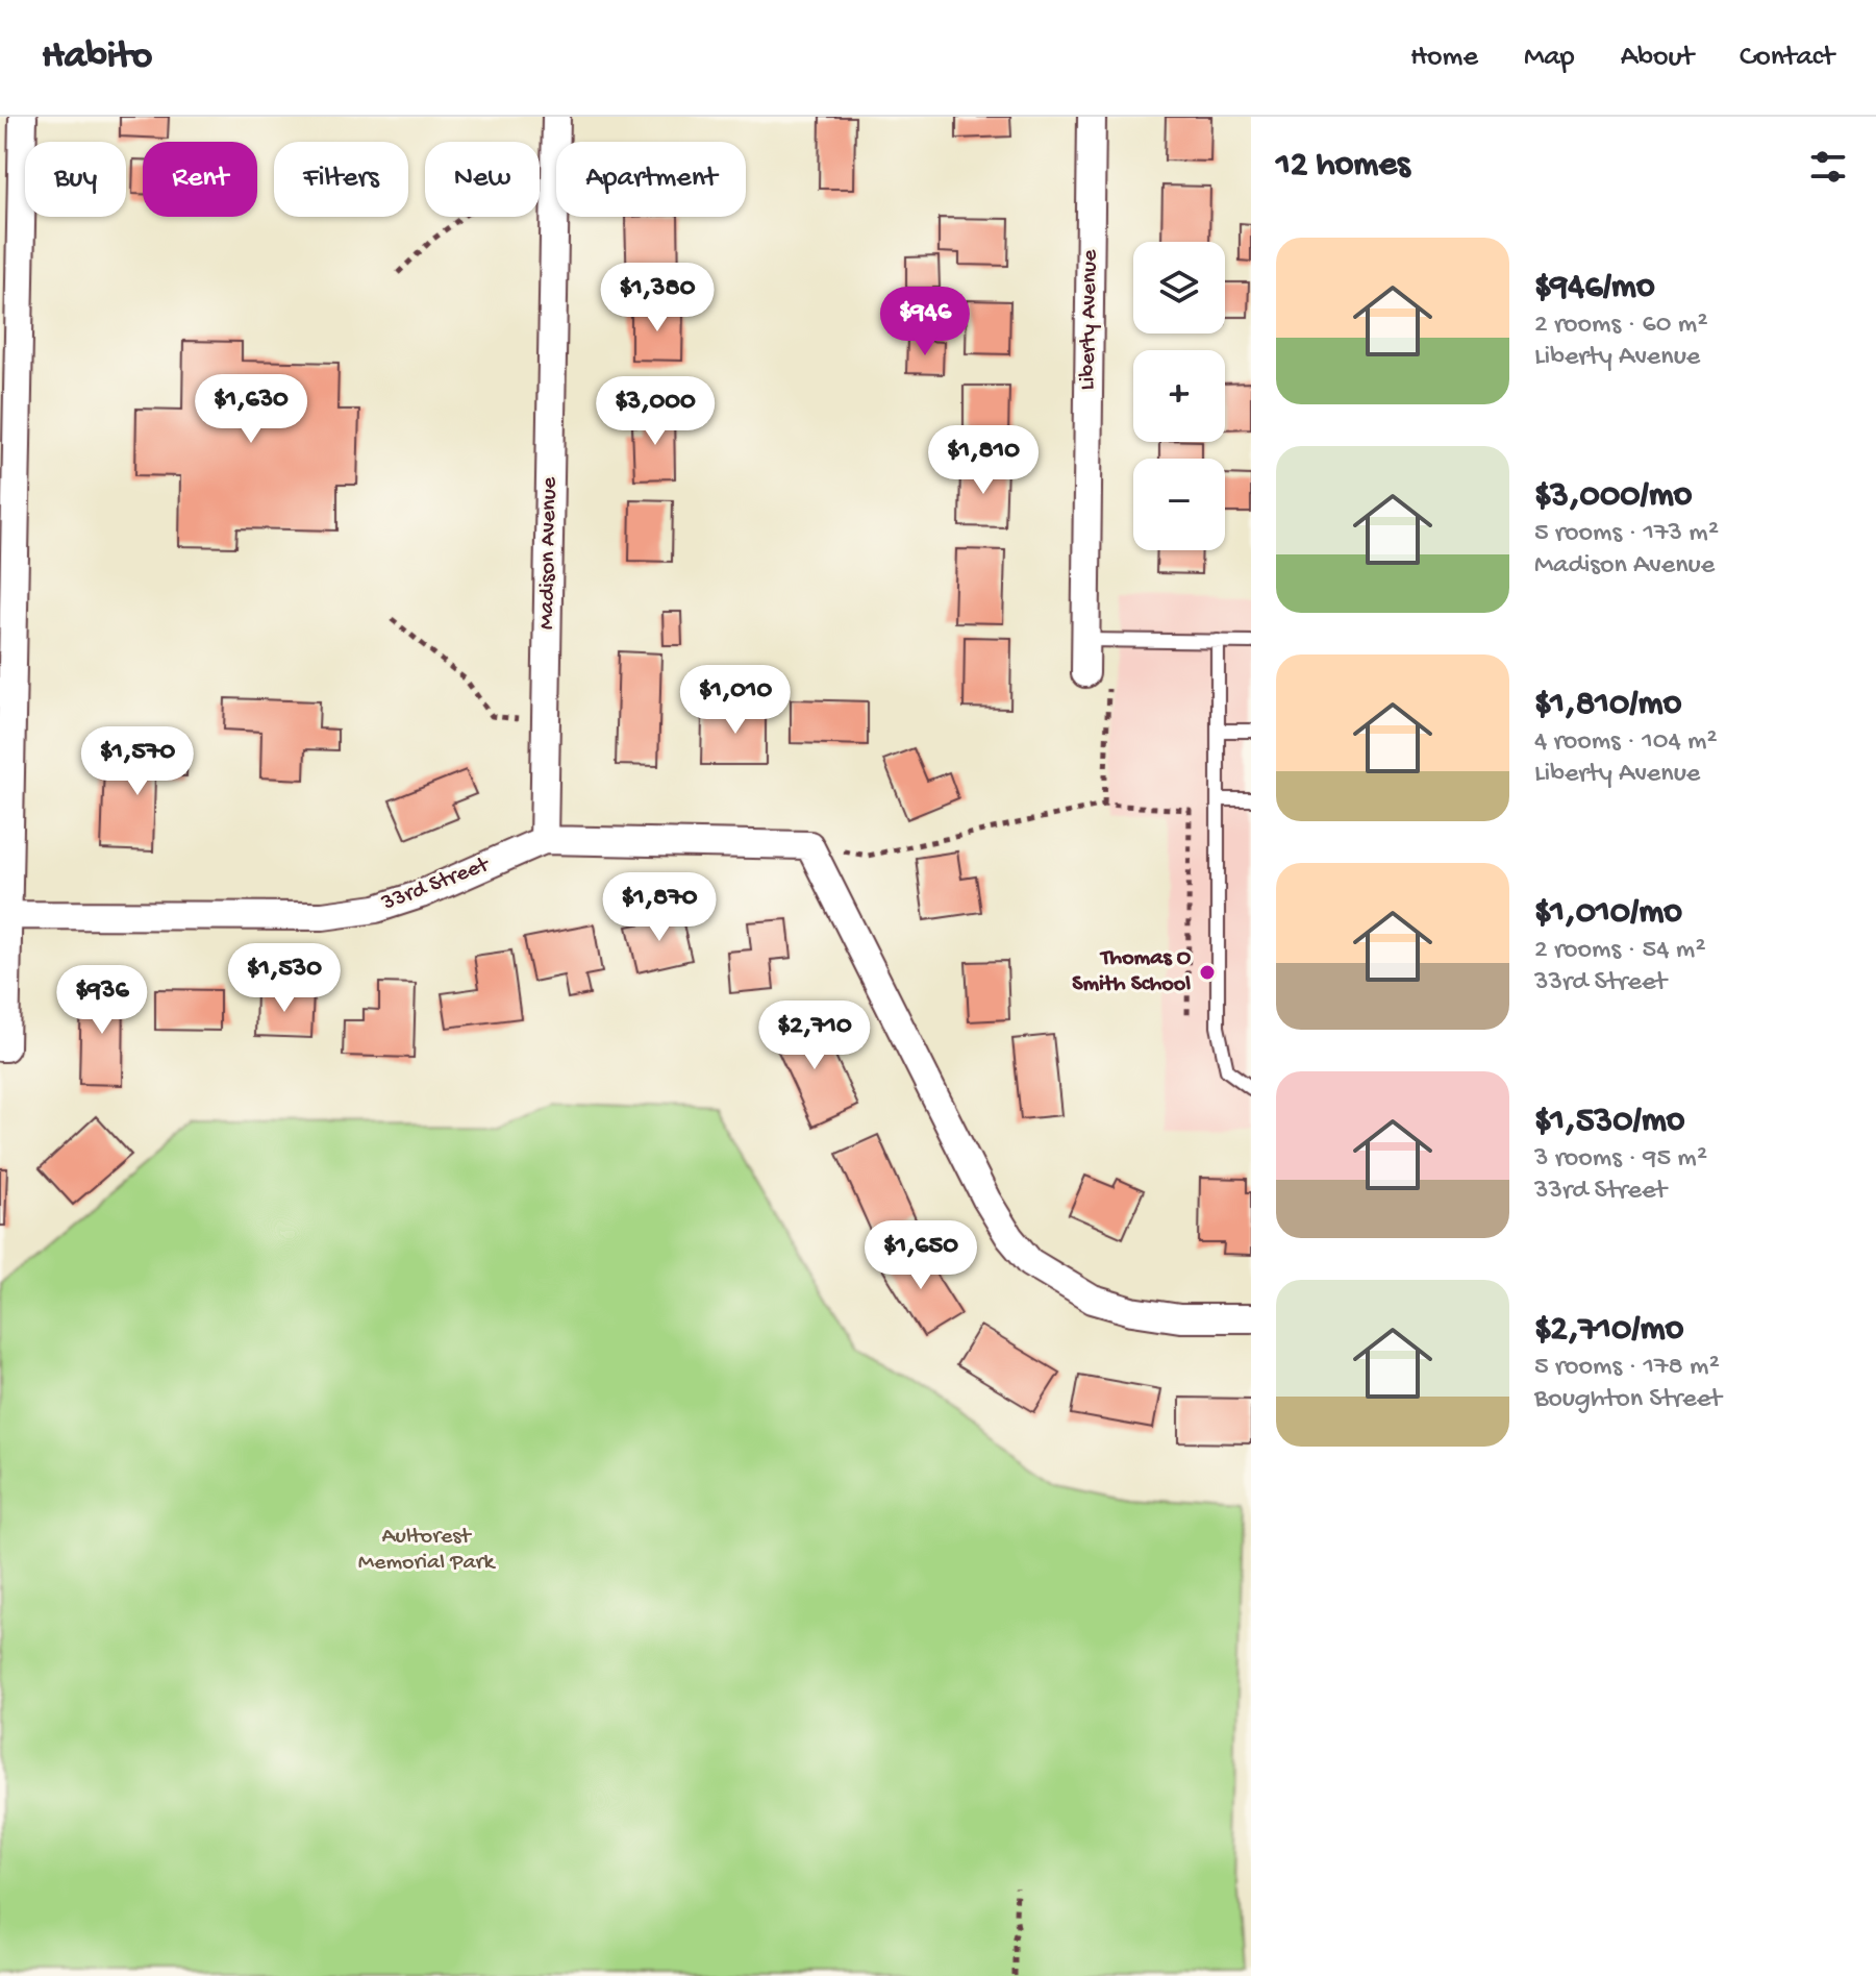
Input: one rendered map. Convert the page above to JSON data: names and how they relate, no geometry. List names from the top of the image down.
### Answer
{
  "streets": {
    "street": ["Liberty Avenue", "Madison Avenue", "33rd Street"]
  },
  "crossings": [
    ["Madison Avenue", "33rd Street"]
  ],
  "parks": ["Aultorest Memorial Park"],
  "places": ["Thomas O Smith School"],
  "page": {
    "header": "Habito",
    "nav": [
      "Home",
      "Map",
      "About",
      "Contact"
    ],
    "heading": "12 homes",
    "chip": [
      "Buy",
      "Rent",
      "Filters",
      "New",
      "Apartment"
    ],
    "list": [
      {
        "name": "$946/mo",
        "note": "2 rooms · 60 m² · Liberty Avenue"
      },
      {
        "name": "$3,000/mo",
        "note": "5 rooms · 173 m² · Madison Avenue"
      },
      {
        "name": "$1,810/mo",
        "note": "4 rooms · 104 m² · Liberty Avenue"
      },
      {
        "name": "$1,010/mo",
        "note": "2 rooms · 54 m² · 33rd Street"
      },
      {
        "name": "$1,530/mo",
        "note": "3 rooms · 95 m² · 33rd Street"
      },
      {
        "name": "$2,710/mo",
        "note": "5 rooms · 178 m² · Boughton Street"
      }
    ],
    "map_buttons": ["+", "−"],
    "price": [
      "$1,380",
      "$946",
      "$1,630",
      "$3,000",
      "$1,810",
      "$1,010",
      "$1,570",
      "$1,870",
      "$1,530",
      "$936",
      "$2,710",
      "$1,650"
    ]
  }
}
